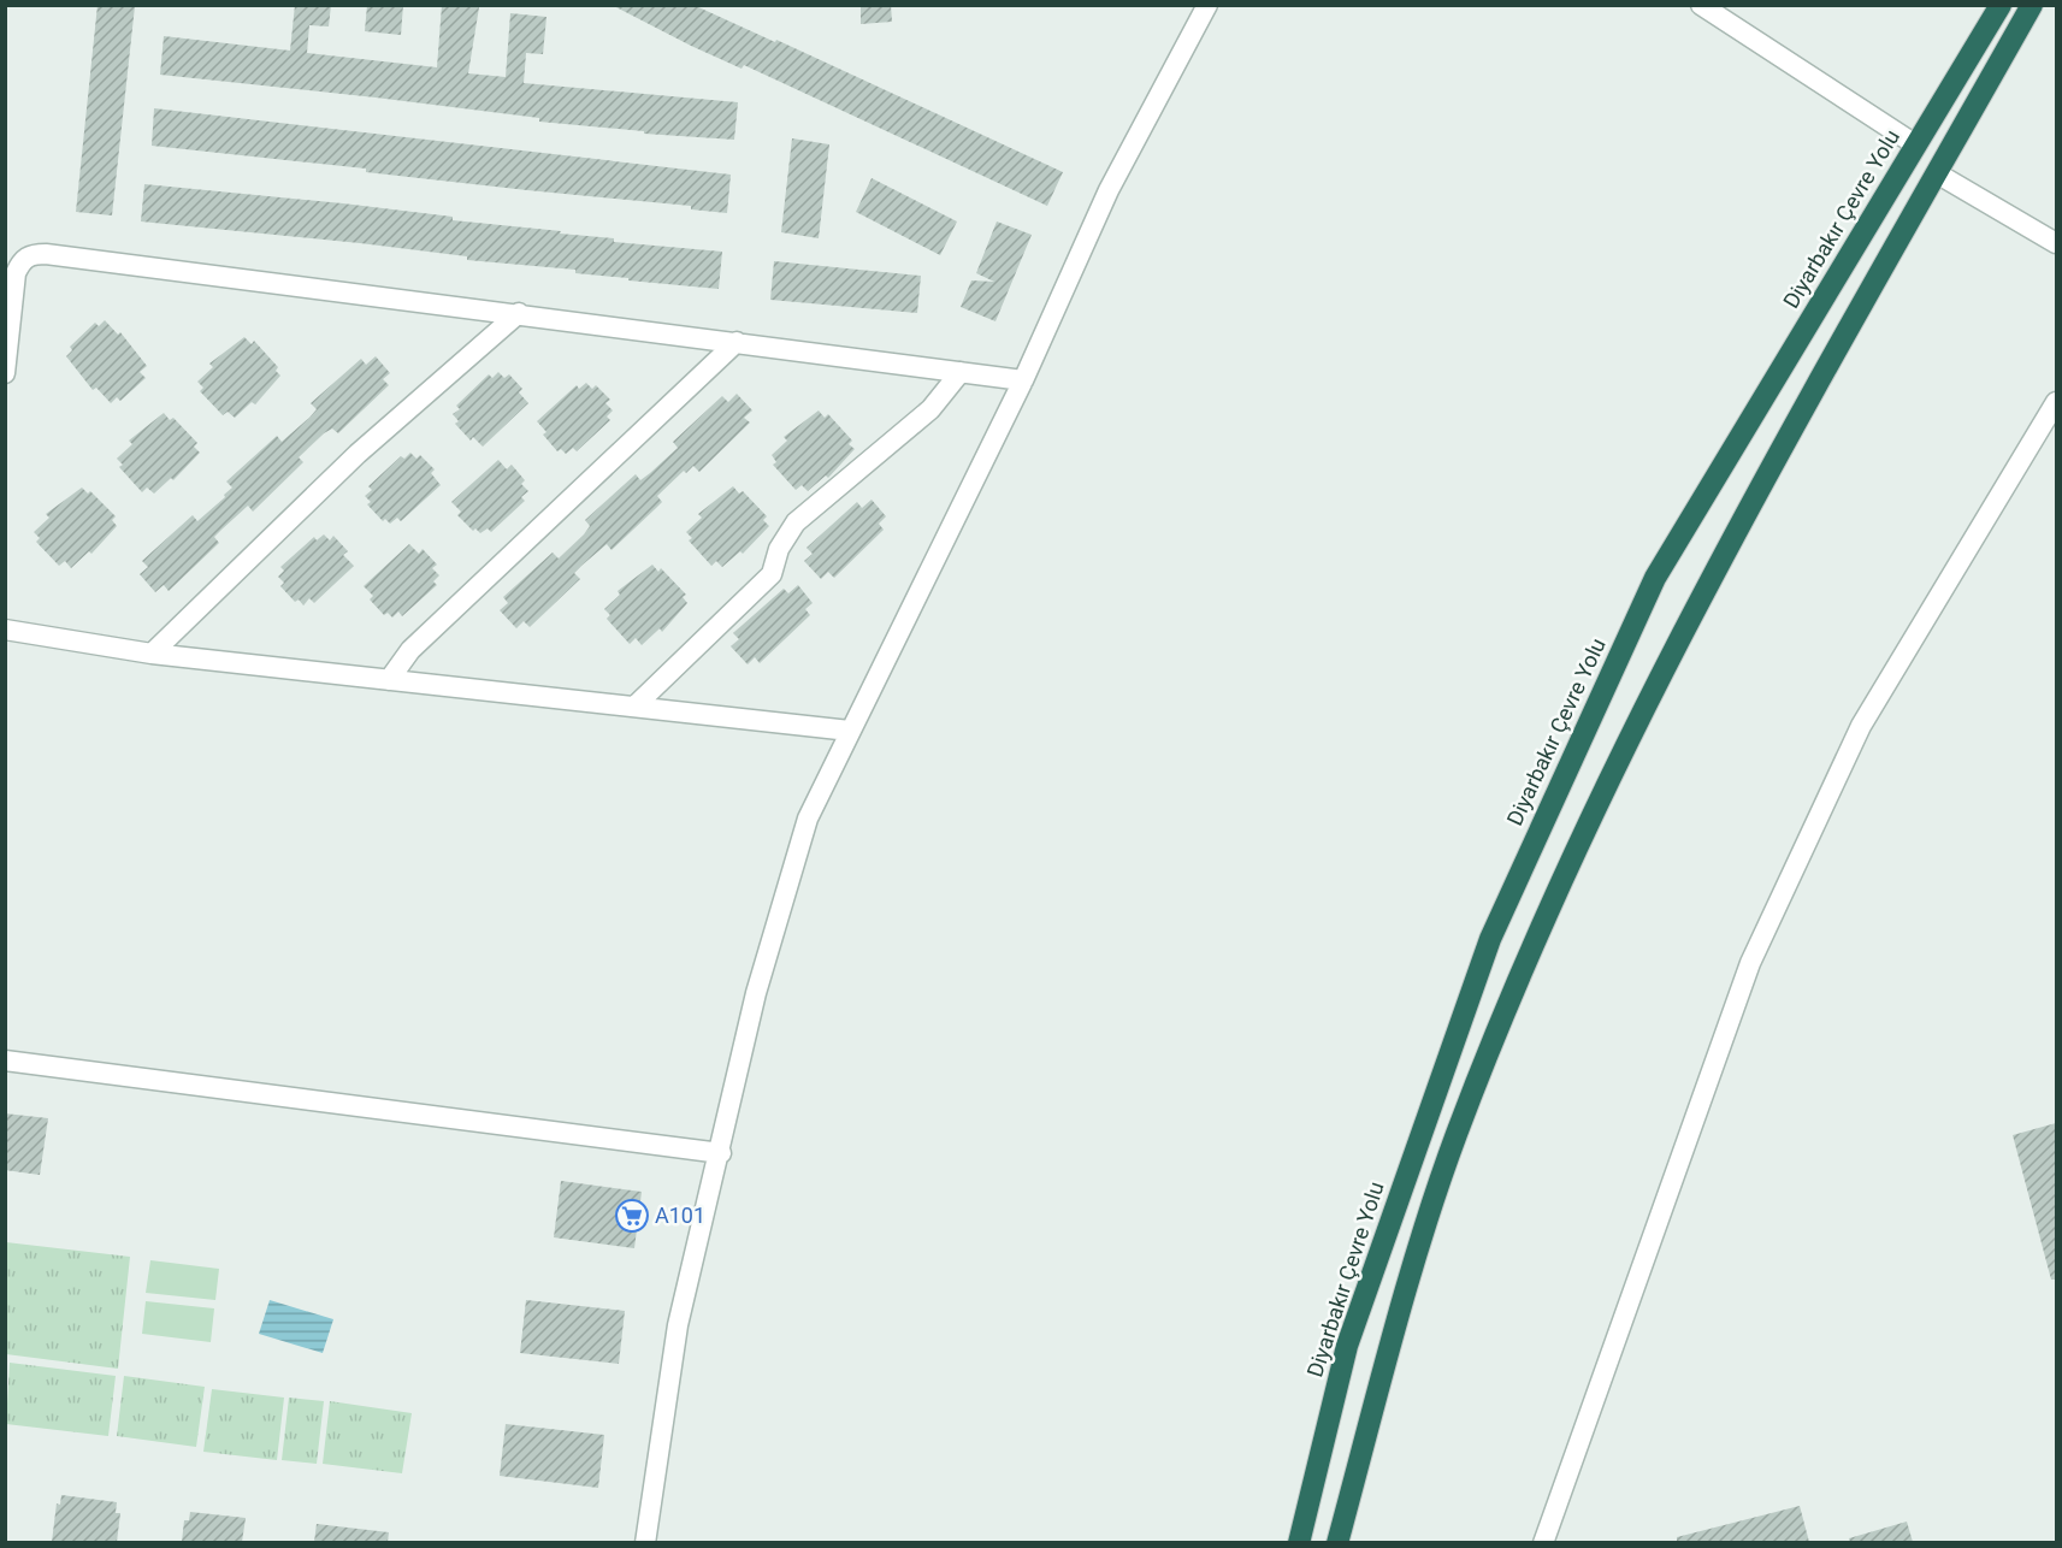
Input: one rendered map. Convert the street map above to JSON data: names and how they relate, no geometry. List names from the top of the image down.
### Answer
{
  "streets": {
    "highway": ["Diyarbakır Çevre Yolu"]
  },
  "places": {
    "supermarket": ["A101"]
  }
}
